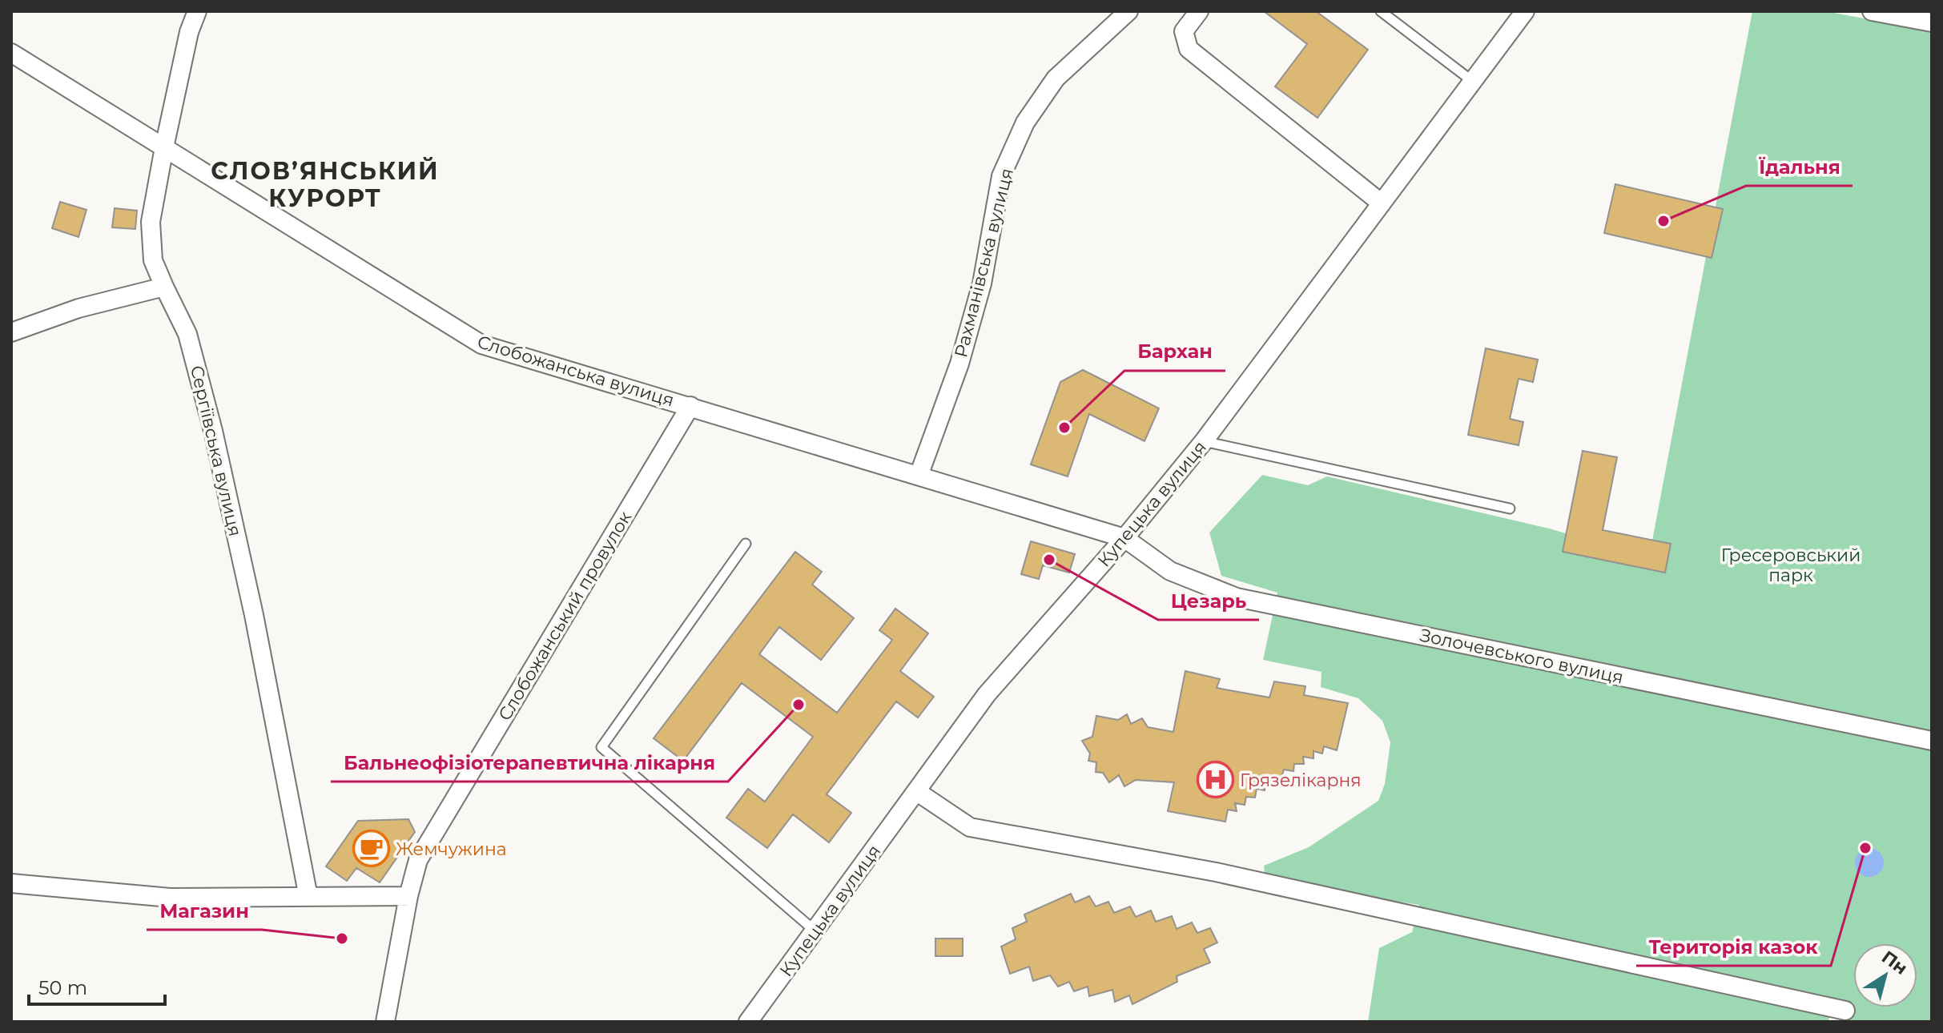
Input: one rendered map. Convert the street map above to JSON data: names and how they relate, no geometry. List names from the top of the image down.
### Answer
{
  "streets": {
    "street": [
      "Рахманівська вулиця",
      "Слобожанська вулиця",
      "Сергіївська вулиця",
      "Купецька вулиця",
      "Слобожанський провулок",
      "Золочевського вулиця"
    ]
  },
  "crossings": [
    ["Рахманівська вулиця", "Слобожанська вулиця"],
    ["Слобожанська вулиця", "Сергіївська вулиця"],
    ["Слобожанська вулиця", "Купецька вулиця"],
    ["Слобожанська вулиця", "Слобожанський провулок"],
    ["Слобожанська вулиця", "Золочевського вулиця"],
    ["Купецька вулиця", "Золочевського вулиця"]
  ],
  "districts": ["СЛОВ’ЯНСЬКИЙ КУРОРТ"],
  "parks": ["Гресеровський парк"],
  "places": {
    "other": [
      "Їдальня",
      "Бархан",
      "Цезарь",
      "Бальнеофізіотерапевтична лікарня",
      "Територія казок",
      "Магазин"
    ],
    "hospital": ["Грязелікарня"],
    "cafe": ["Жемчужина"]
  },
  "scale_bar": "50 m",
  "north": "top right"
}
